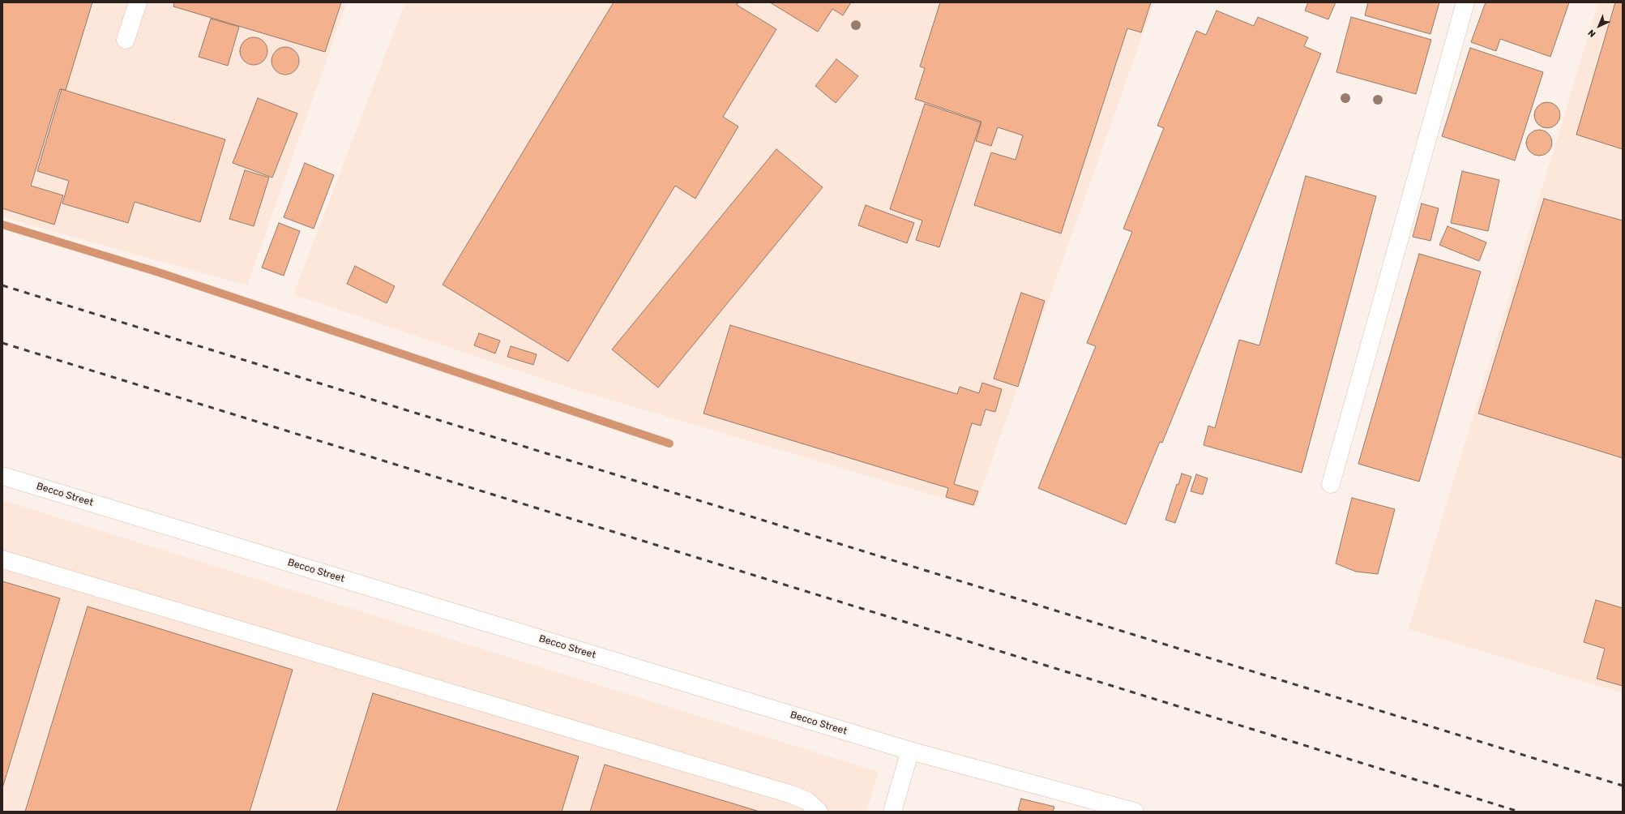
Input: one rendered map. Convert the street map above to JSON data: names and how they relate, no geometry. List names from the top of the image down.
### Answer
{
  "streets": {
    "street": ["Becco Street"]
  },
  "north": "bottom left"
}
